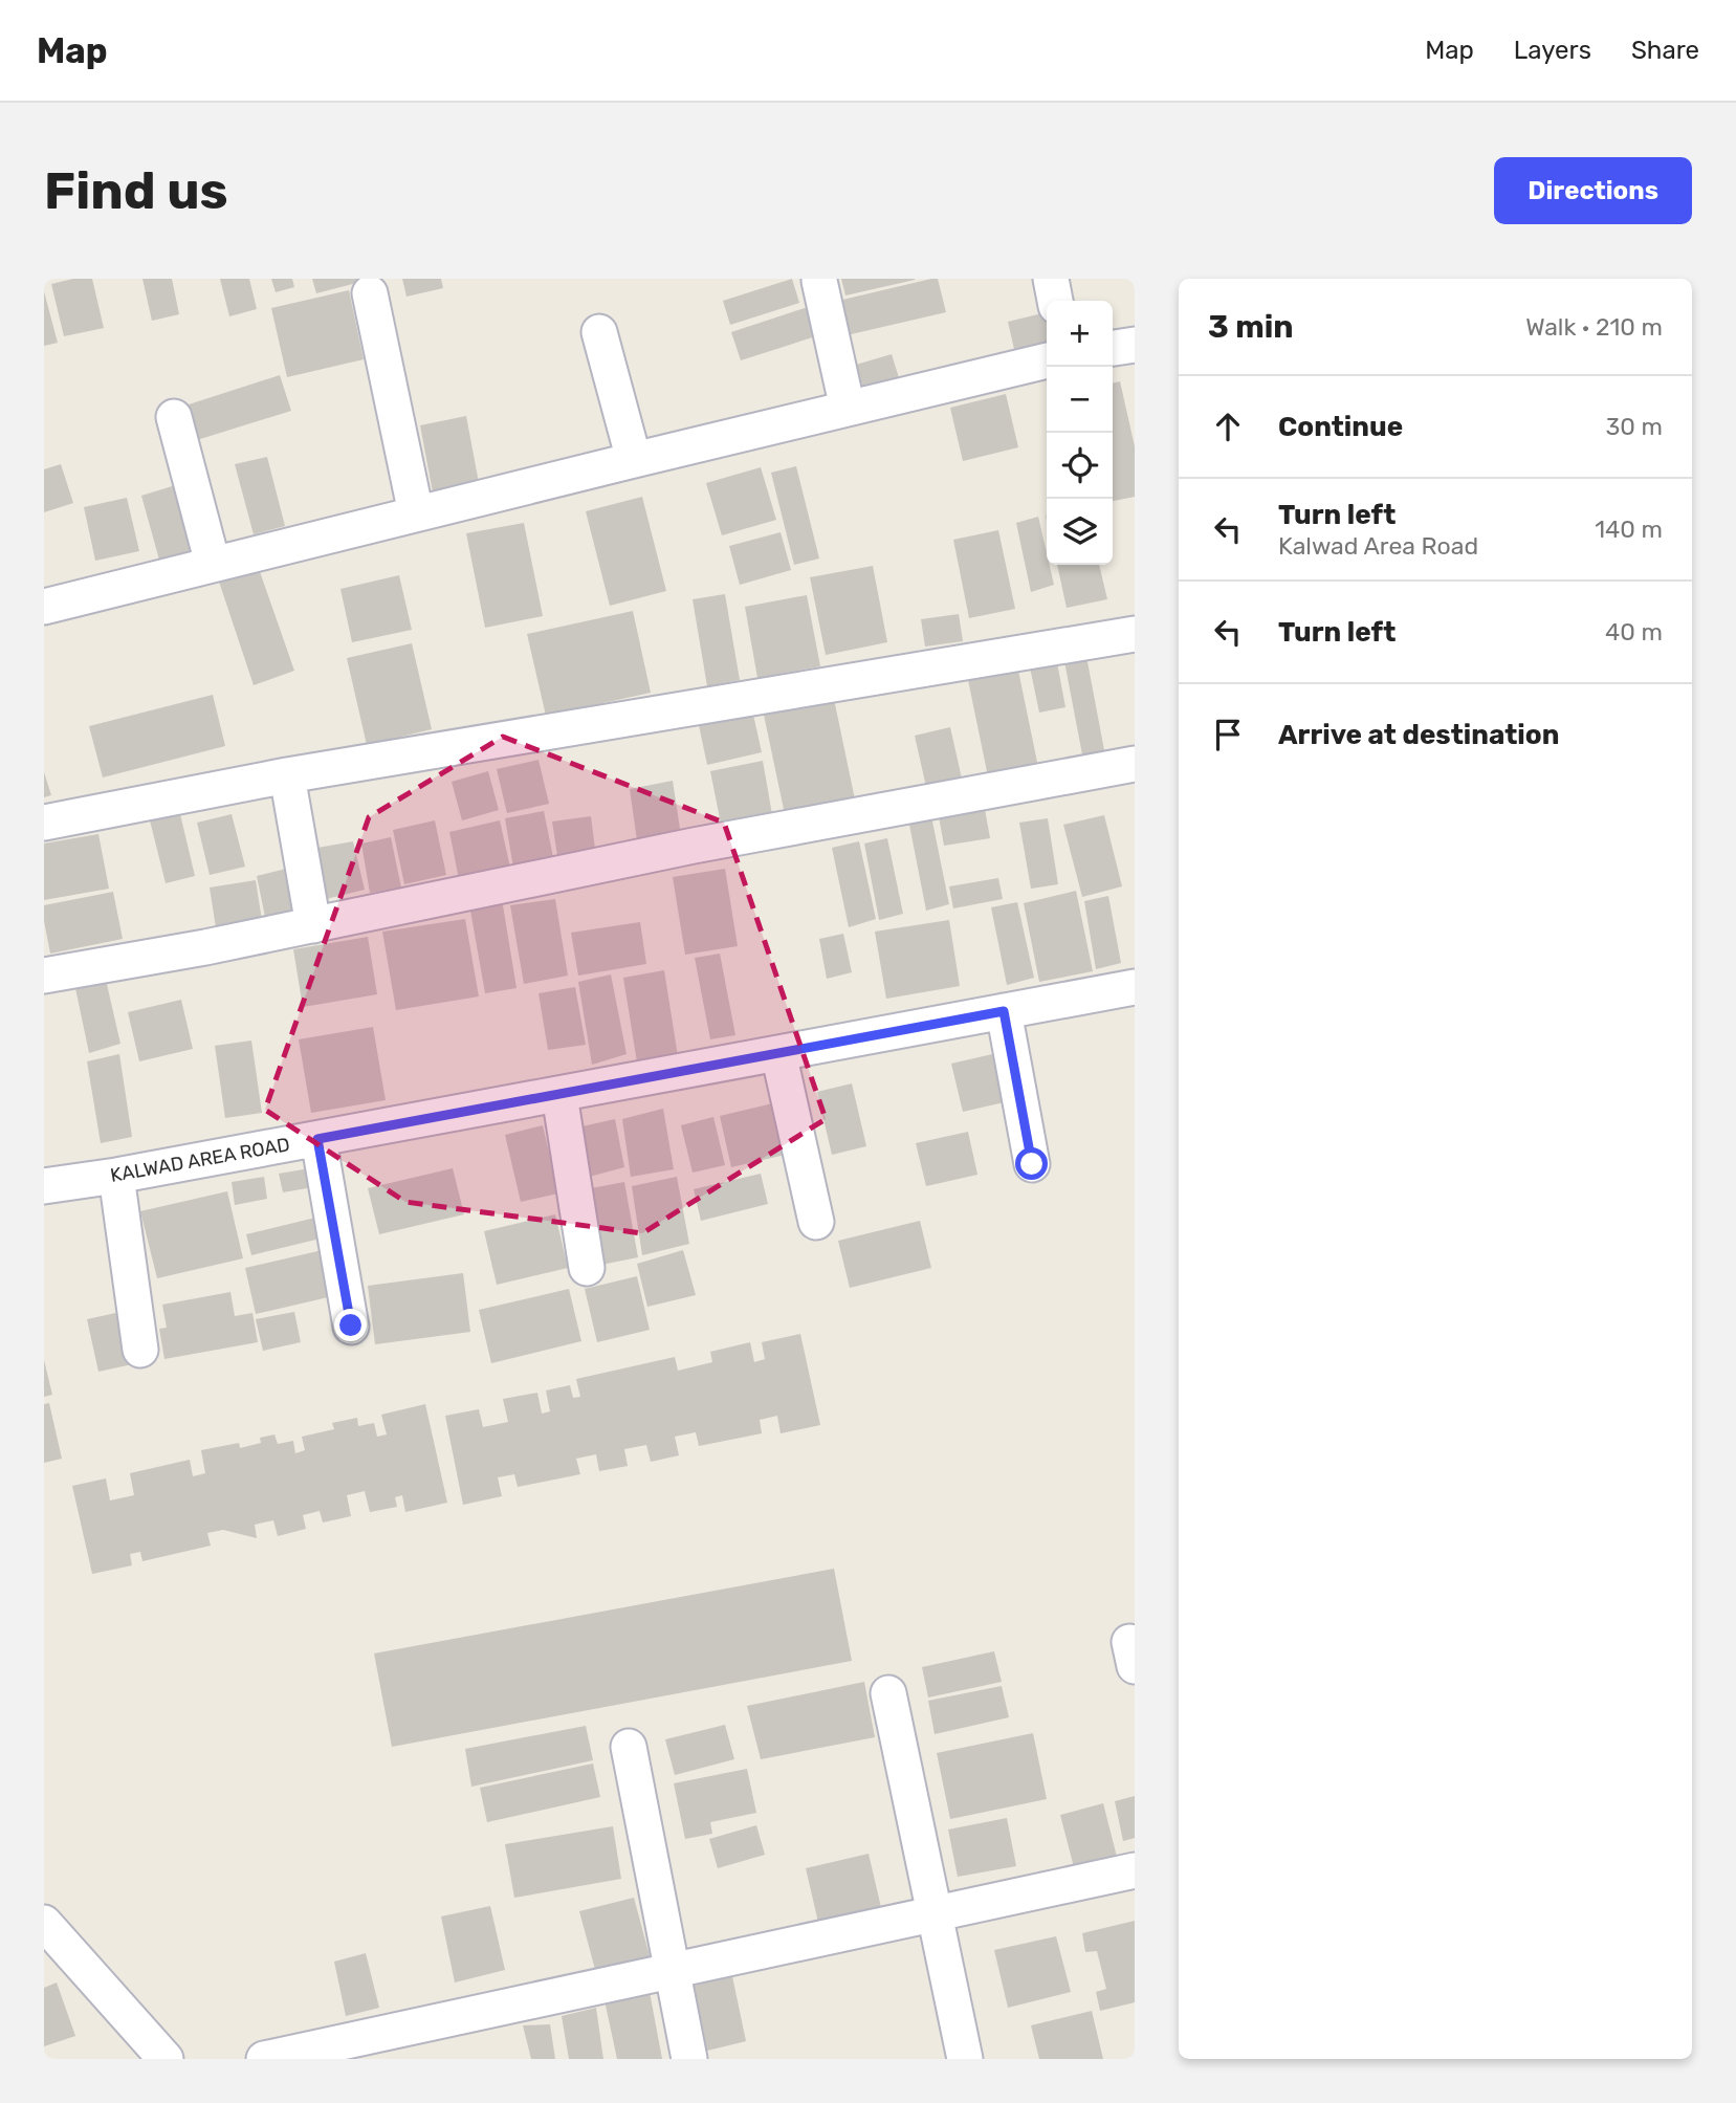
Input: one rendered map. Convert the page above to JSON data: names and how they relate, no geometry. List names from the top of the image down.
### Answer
{
  "streets": {
    "street": ["KALWAD AREA ROAD"]
  },
  "page": {
    "header": "Map",
    "nav": ["Map", "Layers", "Share"],
    "buttons": "Directions",
    "title": "Find us",
    "heading": ["3 min", "Walk · 210 m"],
    "map_buttons": ["+", "−"],
    "list": [
      ["Continue", "30 m"],
      ["Turn left", "Kalwad Area Road", "140 m"],
      ["Turn left", "40 m"],
      "Arrive at destination"
    ]
  }
}
